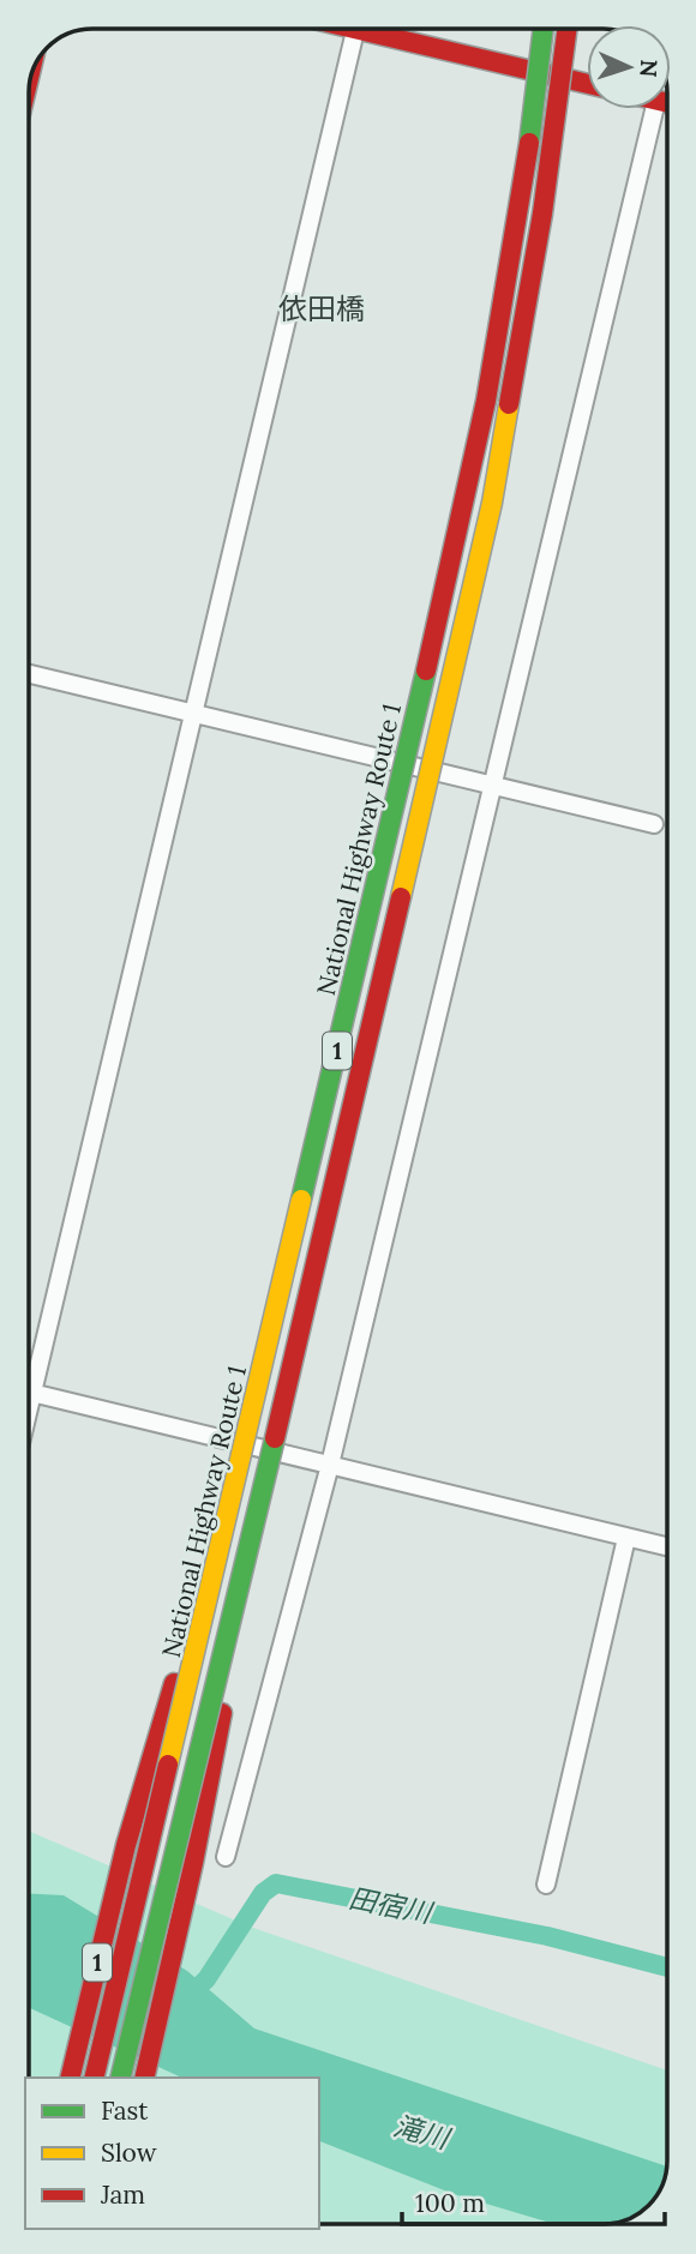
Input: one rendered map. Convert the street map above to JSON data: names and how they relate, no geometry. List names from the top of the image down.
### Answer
{
  "streets": {
    "main road": ["National Highway Route 1", "1"]
  },
  "crossings": [
    ["National Highway Route 1", "1"]
  ],
  "districts": ["依田橋"],
  "water": ["田宿川", "滝川"],
  "legend": ["Fast", "Slow", "Jam"],
  "scale_bar": "100 m",
  "north": "right"
}
